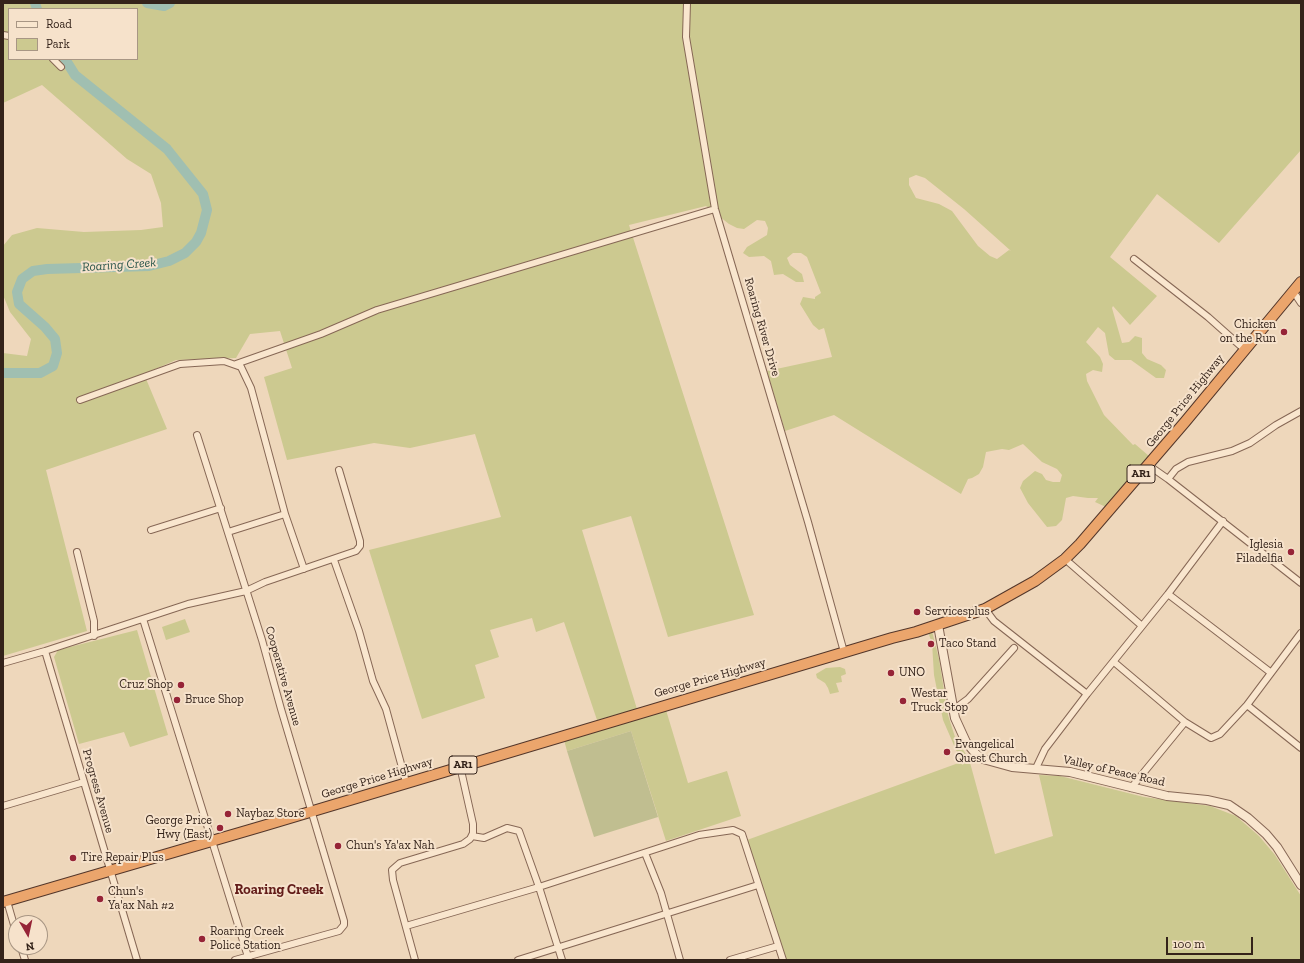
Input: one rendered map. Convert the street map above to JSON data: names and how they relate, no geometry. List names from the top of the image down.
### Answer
{
  "streets": {
    "highway": ["George Price Highway", "AR1"],
    "street": [
      "Roaring River Drive",
      "Cooperative Avenue",
      "Valley of Peace Road",
      "Progress Avenue"
    ]
  },
  "crossings": [
    ["Roaring River Drive", "George Price Highway"],
    ["George Price Highway", "Cooperative Avenue"],
    ["George Price Highway", "Valley of Peace Road"],
    ["George Price Highway", "Progress Avenue"]
  ],
  "districts": ["Roaring Creek"],
  "water": ["Roaring Creek"],
  "places": [
    "Chicken on the Run",
    "Iglesia Filadelfia",
    "Servicesplus",
    "Taco Stand",
    "UNO",
    "Cruz Shop",
    "Bruce Shop",
    "Westar Truck Stop",
    "Evangelical Quest Church",
    "Naybaz Store",
    "George Price Hwy (East)",
    "Chun's Ya'ax Nah",
    "Tire Repair Plus",
    "Chun's Ya'ax Nah #2",
    "Roaring Creek Police Station"
  ],
  "legend": ["Road", "Park"],
  "scale_bar": "100 m",
  "north": "bottom"
}
